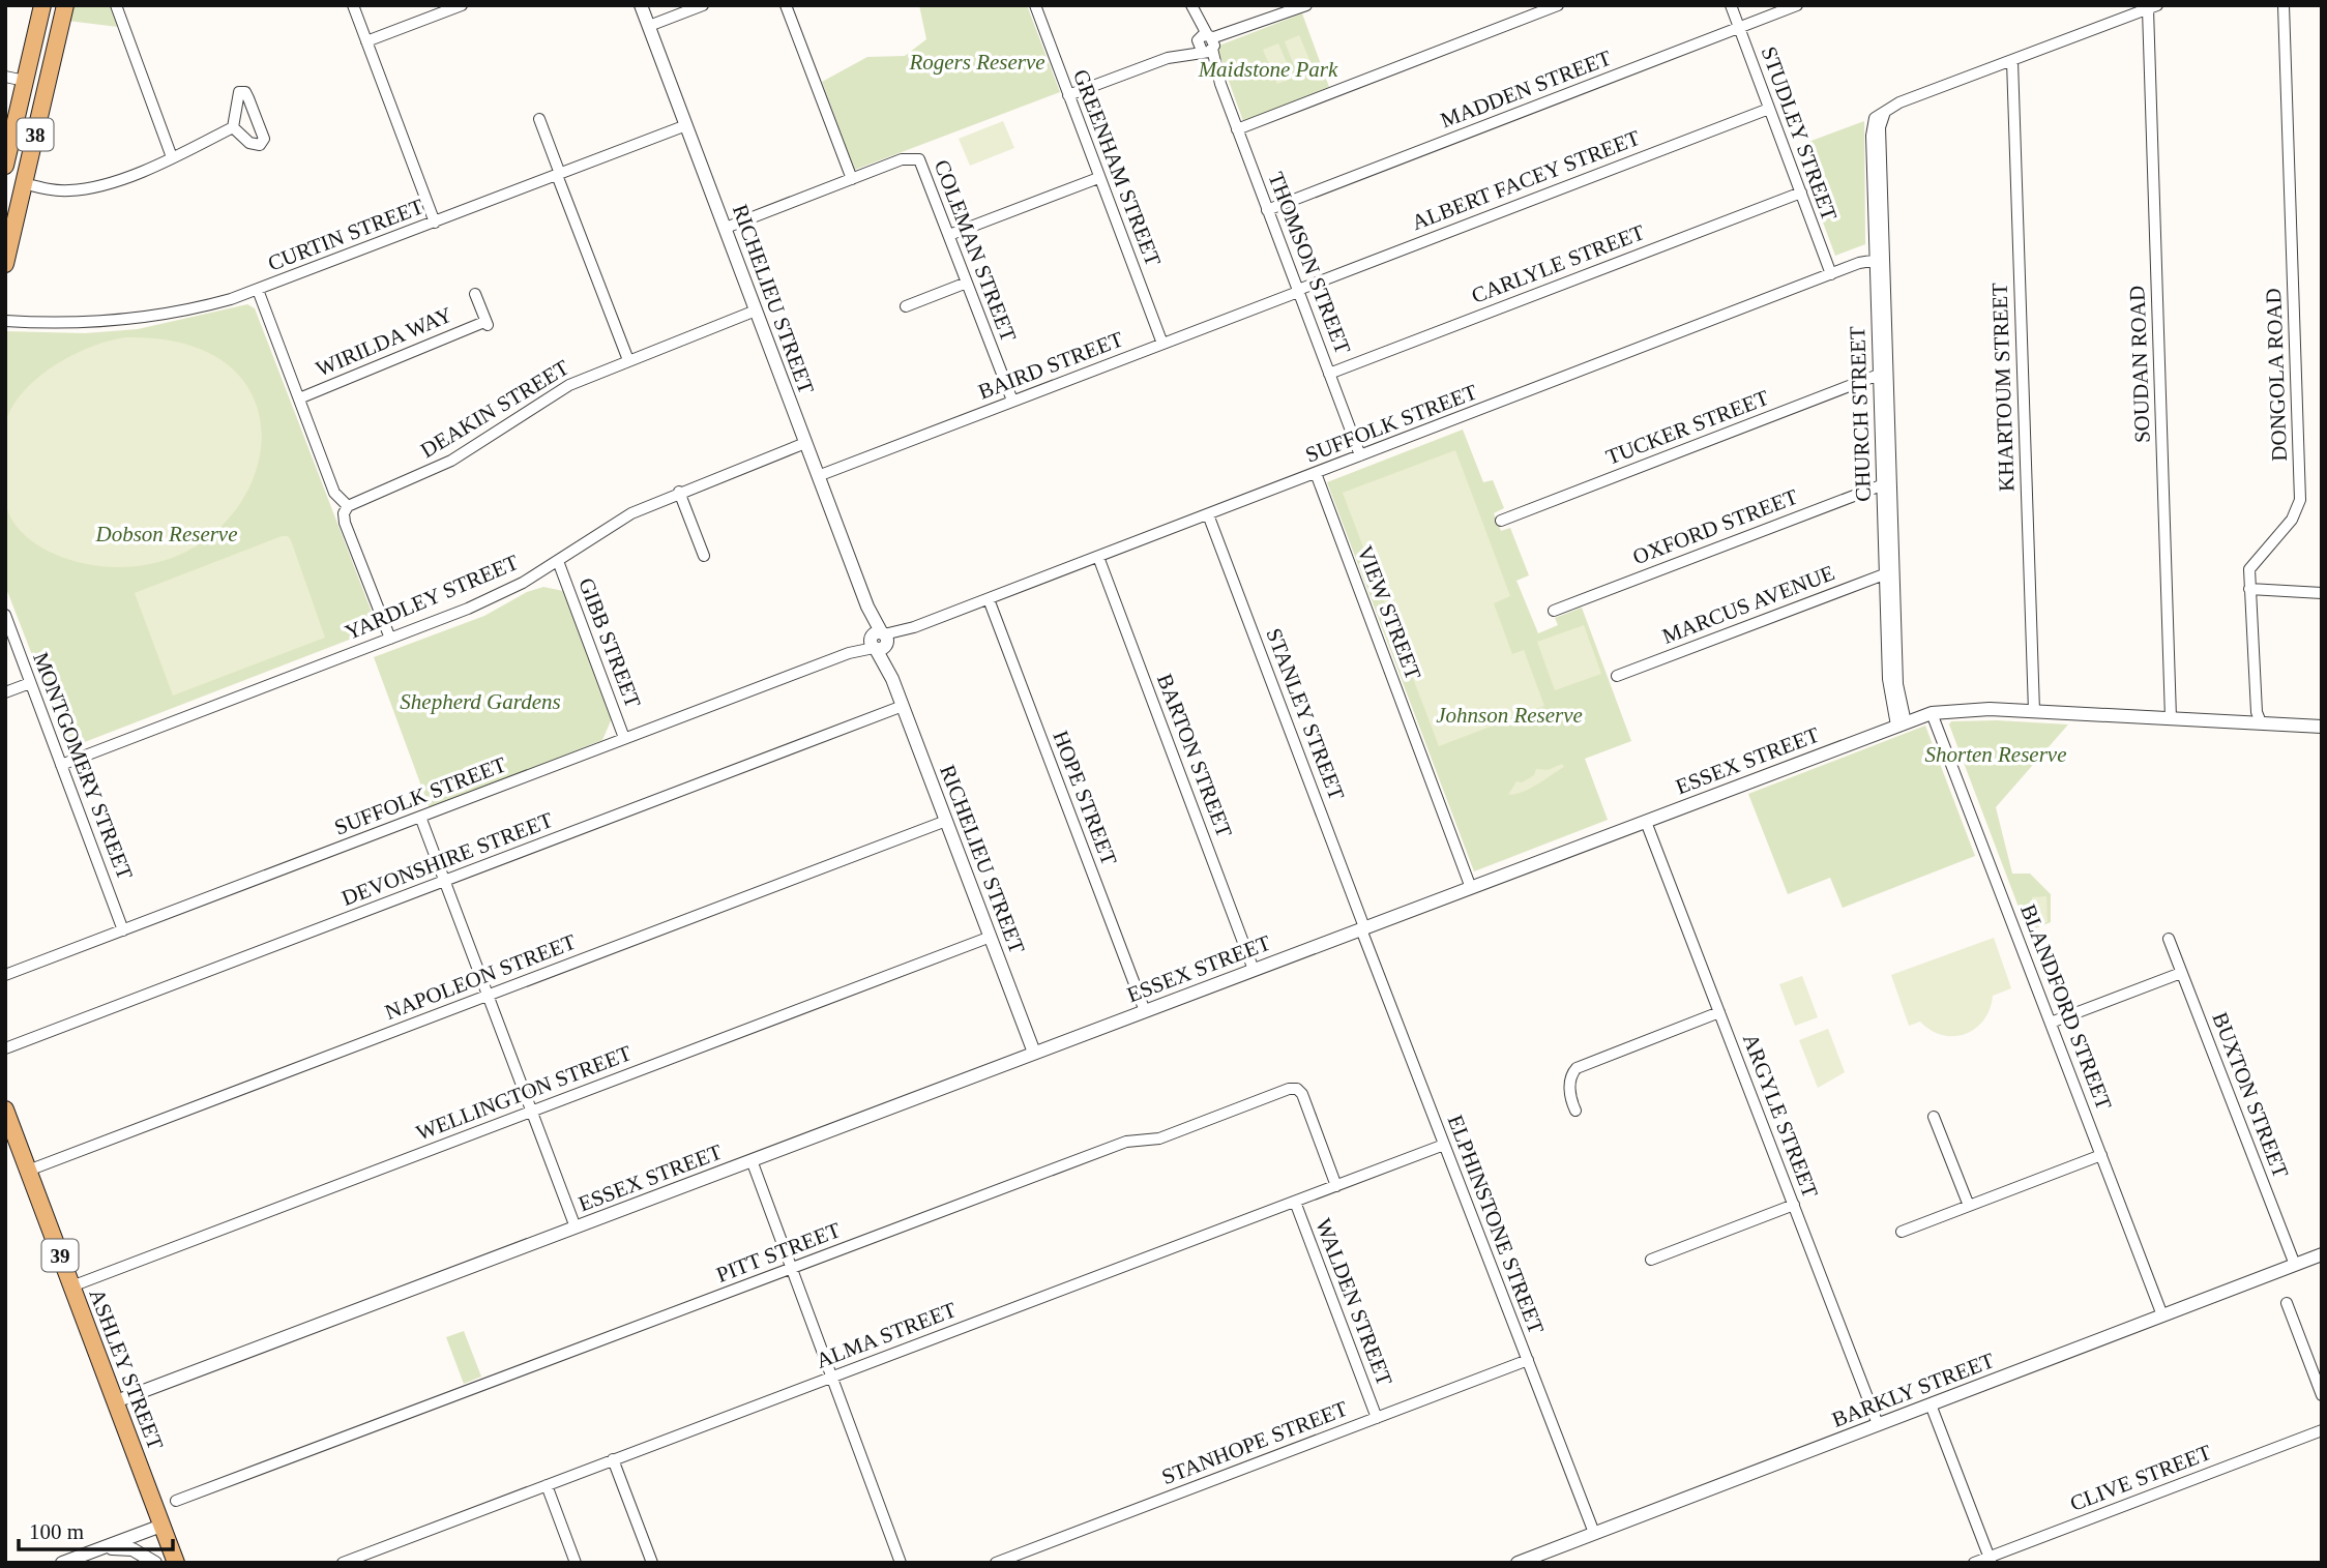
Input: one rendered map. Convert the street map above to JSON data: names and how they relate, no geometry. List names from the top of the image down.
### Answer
{
  "streets": {
    "main road": ["38", "39", "ASHLEY STREET"],
    "street": [
      "MADDEN STREET",
      "STUDLEY STREET",
      "GREENHAM STREET",
      "ALBERT FACEY STREET",
      "CURTIN STREET",
      "COLEMAN STREET",
      "THOMSON STREET",
      "CARLYLE STREET",
      "RICHELIEU STREET",
      "WIRILDA WAY",
      "SOUDAN ROAD",
      "BAIRD STREET",
      "DONGOLA ROAD",
      "KHARTOUM STREET",
      "DEAKIN STREET",
      "CHURCH STREET",
      "SUFFOLK STREET",
      "TUCKER STREET",
      "OXFORD STREET",
      "YARDLEY STREET",
      "MARCUS AVENUE",
      "VIEW STREET",
      "GIBB STREET",
      "STANLEY STREET",
      "BARTON STREET",
      "ESSEX STREET",
      "MONTGOMERY STREET",
      "HOPE STREET",
      "DEVONSHIRE STREET",
      "NAPOLEON STREET",
      "BLANDFORD STREET",
      "WELLINGTON STREET",
      "BUXTON STREET",
      "ARGYLE STREET",
      "ELPHINSTONE STREET",
      "PITT STREET",
      "WALDEN STREET",
      "ALMA STREET",
      "BARKLY STREET",
      "STANHOPE STREET",
      "CLIVE STREET"
    ]
  },
  "crossings": [
    ["MADDEN STREET", "STUDLEY STREET"],
    ["MADDEN STREET", "THOMSON STREET"],
    ["STUDLEY STREET", "ALBERT FACEY STREET"],
    ["STUDLEY STREET", "CARLYLE STREET"],
    ["STUDLEY STREET", "SUFFOLK STREET"],
    ["GREENHAM STREET", "BAIRD STREET"],
    ["ALBERT FACEY STREET", "THOMSON STREET"],
    ["ALBERT FACEY STREET", "BAIRD STREET"],
    ["CURTIN STREET", "RICHELIEU STREET"],
    ["COLEMAN STREET", "BAIRD STREET"],
    ["THOMSON STREET", "CARLYLE STREET"],
    ["THOMSON STREET", "BAIRD STREET"],
    ["THOMSON STREET", "SUFFOLK STREET"],
    ["RICHELIEU STREET", "BAIRD STREET"],
    ["RICHELIEU STREET", "DEAKIN STREET"],
    ["RICHELIEU STREET", "SUFFOLK STREET"],
    ["RICHELIEU STREET", "YARDLEY STREET"],
    ["RICHELIEU STREET", "ESSEX STREET"],
    ["RICHELIEU STREET", "DEVONSHIRE STREET"],
    ["RICHELIEU STREET", "NAPOLEON STREET"],
    ["RICHELIEU STREET", "WELLINGTON STREET"],
    ["SOUDAN ROAD", "ESSEX STREET"],
    ["DONGOLA ROAD", "ESSEX STREET"],
    ["KHARTOUM STREET", "CHURCH STREET"],
    ["KHARTOUM STREET", "ESSEX STREET"],
    ["CHURCH STREET", "SUFFOLK STREET"],
    ["CHURCH STREET", "TUCKER STREET"],
    ["CHURCH STREET", "OXFORD STREET"],
    ["CHURCH STREET", "MARCUS AVENUE"],
    ["CHURCH STREET", "ESSEX STREET"],
    ["SUFFOLK STREET", "VIEW STREET"],
    ["SUFFOLK STREET", "GIBB STREET"],
    ["SUFFOLK STREET", "STANLEY STREET"],
    ["SUFFOLK STREET", "BARTON STREET"],
    ["SUFFOLK STREET", "MONTGOMERY STREET"],
    ["SUFFOLK STREET", "HOPE STREET"],
    ["YARDLEY STREET", "GIBB STREET"],
    ["YARDLEY STREET", "MONTGOMERY STREET"],
    ["VIEW STREET", "ESSEX STREET"],
    ["STANLEY STREET", "ESSEX STREET"],
    ["STANLEY STREET", "ELPHINSTONE STREET"],
    ["BARTON STREET", "ESSEX STREET"],
    ["ESSEX STREET", "HOPE STREET"],
    ["ESSEX STREET", "BLANDFORD STREET"],
    ["ESSEX STREET", "ARGYLE STREET"],
    ["ESSEX STREET", "ELPHINSTONE STREET"],
    ["ESSEX STREET", "ASHLEY STREET"],
    ["NAPOLEON STREET", "ASHLEY STREET"],
    ["BLANDFORD STREET", "BARKLY STREET"],
    ["WELLINGTON STREET", "ASHLEY STREET"],
    ["BUXTON STREET", "BARKLY STREET"],
    ["ARGYLE STREET", "BARKLY STREET"],
    ["ELPHINSTONE STREET", "ALMA STREET"],
    ["ELPHINSTONE STREET", "BARKLY STREET"],
    ["ELPHINSTONE STREET", "STANHOPE STREET"],
    ["PITT STREET", "ALMA STREET"],
    ["WALDEN STREET", "ALMA STREET"],
    ["WALDEN STREET", "STANHOPE STREET"]
  ],
  "parks": [
    "Rogers Reserve",
    "Maidstone Park",
    "Dobson Reserve",
    "Shepherd Gardens",
    "Johnson Reserve",
    "Shorten Reserve"
  ],
  "scale_bar": "100 m"
}
